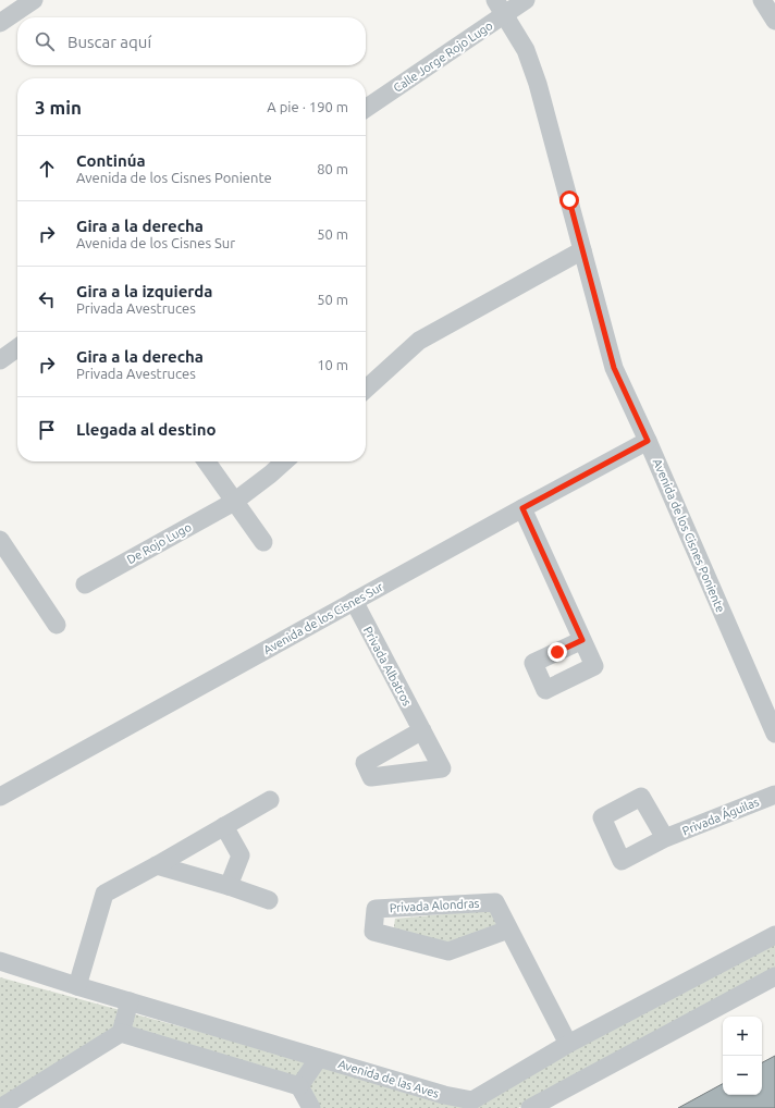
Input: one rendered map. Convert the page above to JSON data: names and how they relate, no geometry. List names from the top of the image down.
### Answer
{
  "streets": {
    "street": [
      "Calle Jorge Rojo Lugo",
      "Avenida de los Cisnes Poniente",
      "De Rojo Lugo",
      "Avenida de los Cisnes Sur",
      "Privada Albatros",
      "Privada Águilas",
      "Privada Alondras",
      "Avenida de las Aves"
    ]
  },
  "crossings": [
    ["Calle Jorge Rojo Lugo", "Avenida de los Cisnes Poniente"],
    ["Avenida de los Cisnes Poniente", "Avenida de los Cisnes Sur"],
    ["Avenida de los Cisnes Sur", "Privada Albatros"],
    ["Privada Alondras", "Avenida de las Aves"]
  ],
  "page": {
    "search": "Buscar aquí",
    "heading": ["3 min", "A pie · 190 m"],
    "list": [
      ["Continúa", "Avenida de los Cisnes Poniente", "80 m"],
      ["Gira a la derecha", "Avenida de los Cisnes Sur", "50 m"],
      ["Gira a la izquierda", "Privada Avestruces", "50 m"],
      ["Gira a la derecha", "Privada Avestruces", "10 m"],
      "Llegada al destino"
    ],
    "map_buttons": ["+", "−"]
  }
}
